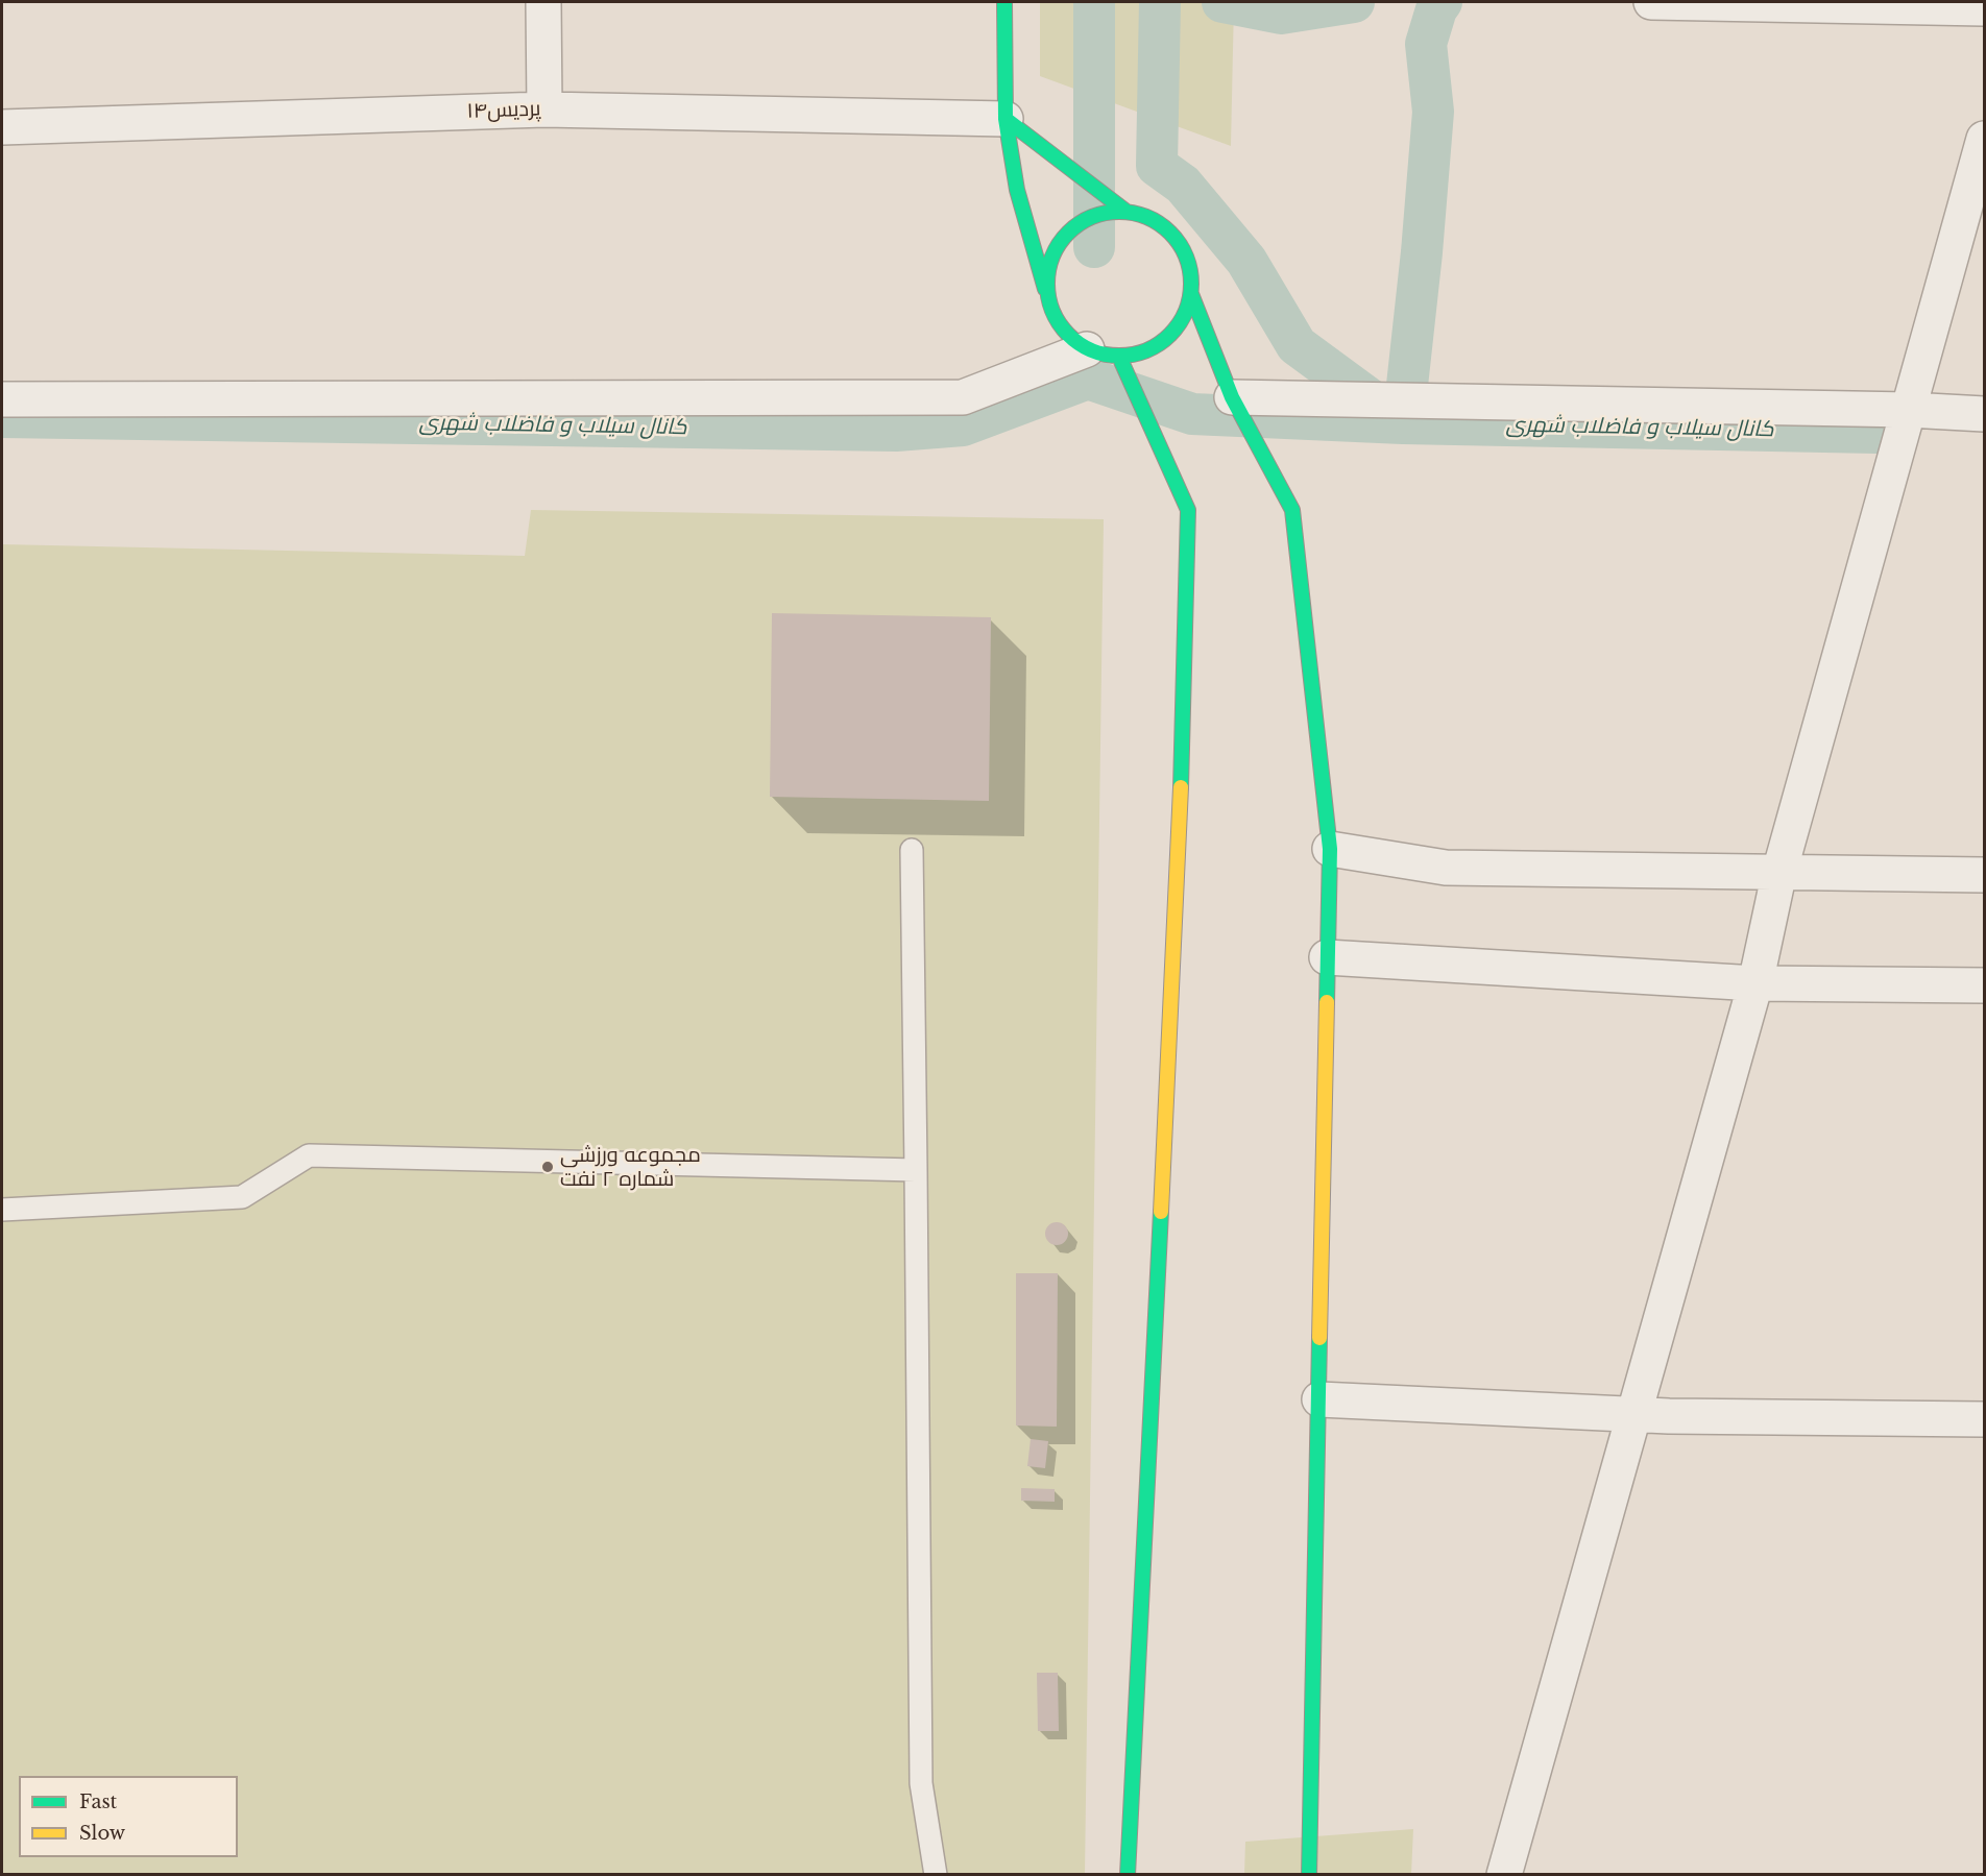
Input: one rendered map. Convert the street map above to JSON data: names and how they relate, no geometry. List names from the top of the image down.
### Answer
{
  "streets": {
    "street": ["پردیس۱۴"]
  },
  "water": ["کانال سیلاب و فاضلاب شهری"],
  "places": ["مجموعه ورزشی شماره ۲ نفت"],
  "legend": ["Fast", "Slow"]
}
